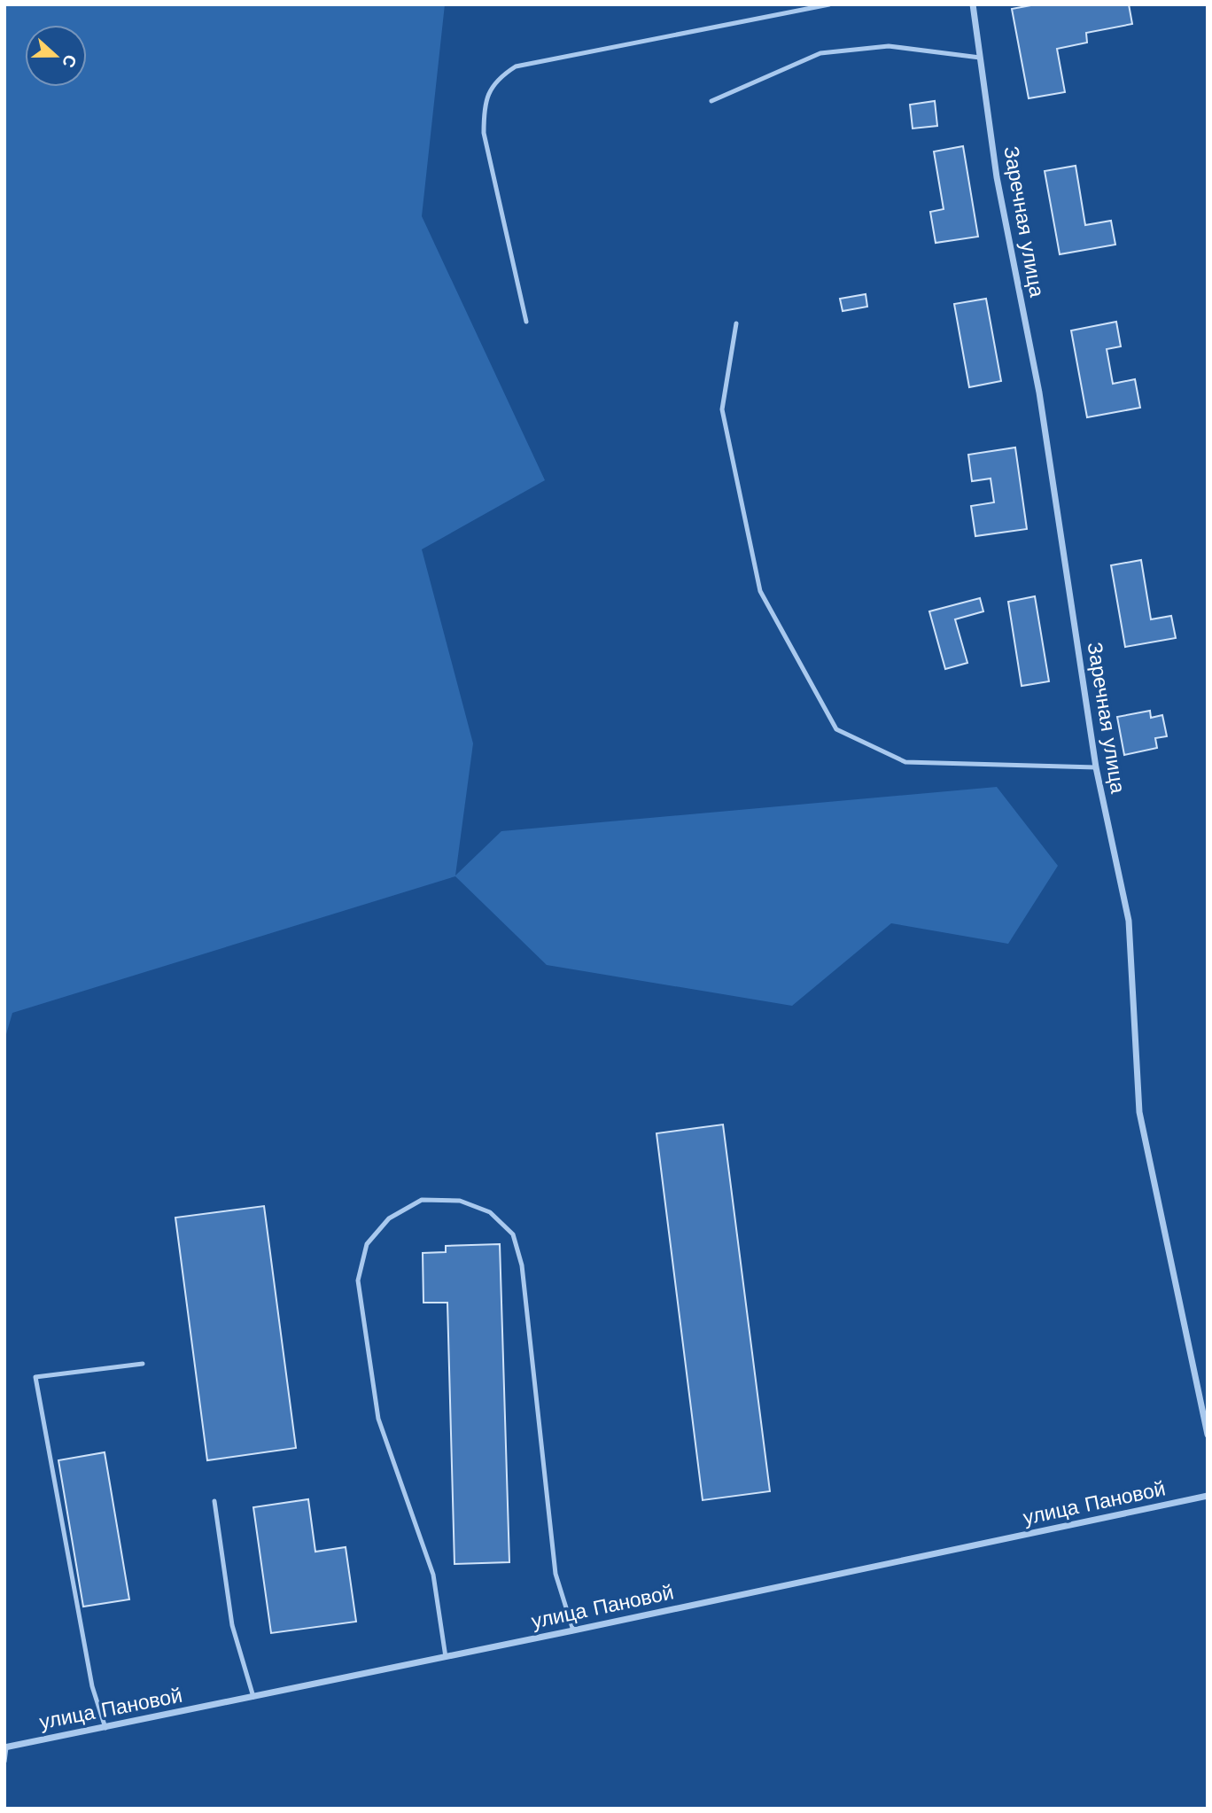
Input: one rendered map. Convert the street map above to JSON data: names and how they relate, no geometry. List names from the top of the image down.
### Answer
{
  "streets": {
    "street": ["Заречная улица", "улица Пановой"]
  },
  "north": "right"
}
